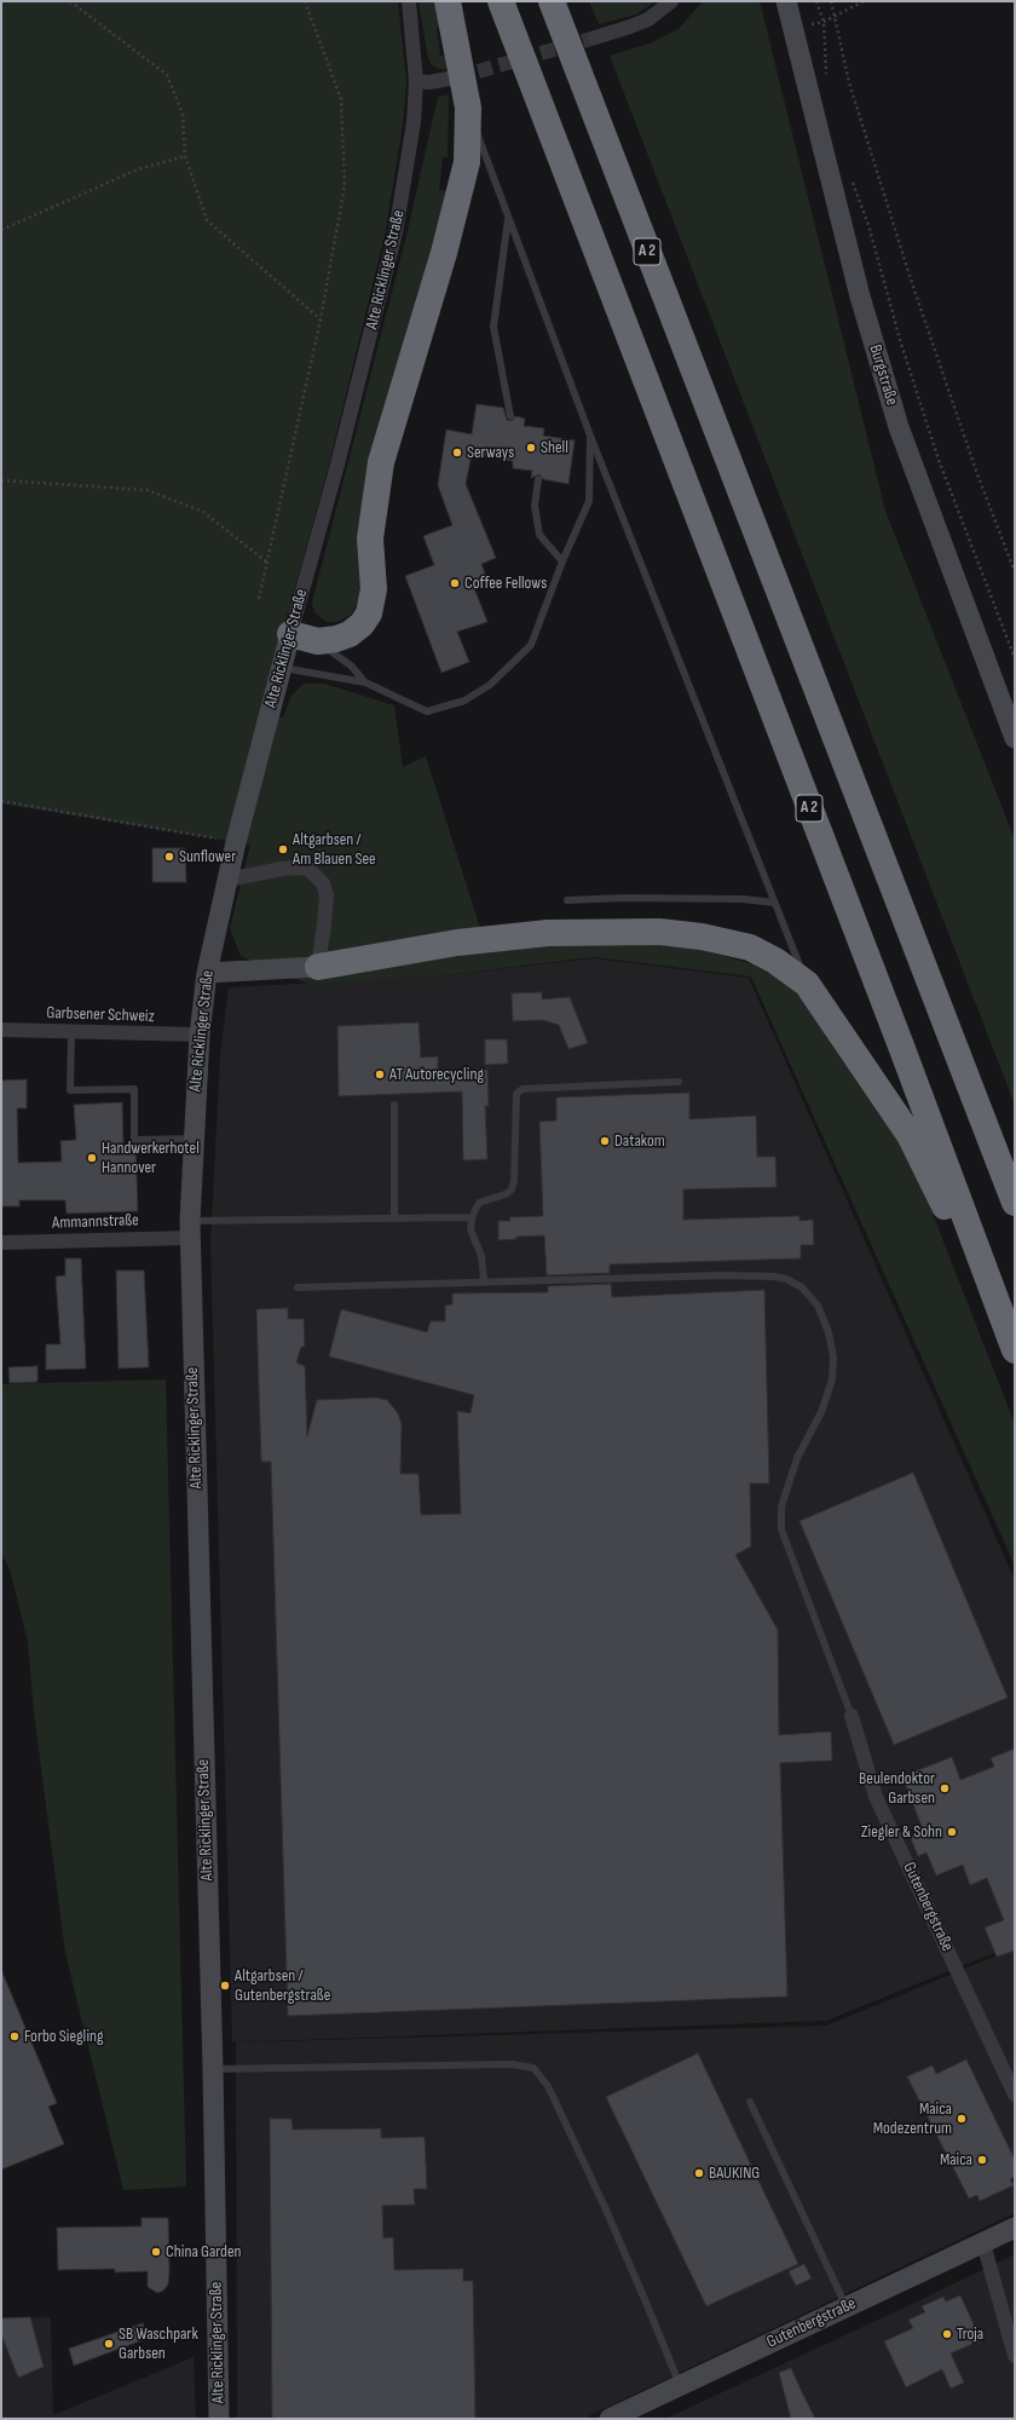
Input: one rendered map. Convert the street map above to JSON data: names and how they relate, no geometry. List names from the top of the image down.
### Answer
{
  "streets": {
    "highway": ["A 2"],
    "street": [
      "Alte Ricklinger Straße",
      "Burgstraße",
      "Garbsener Schweiz",
      "Ammannstraße",
      "Gutenbergstraße"
    ]
  },
  "crossings": [
    ["Alte Ricklinger Straße", "Garbsener Schweiz"],
    ["Alte Ricklinger Straße", "Ammannstraße"]
  ],
  "places": [
    "Shell",
    "Serways",
    "Coffee Fellows",
    "Altgarbsen / Am Blauen See",
    "Sunflower",
    "AT Autorecycling",
    "Datakom",
    "Handwerkerhotel Hannover",
    "Beulendoktor Garbsen",
    "Ziegler & Sohn",
    "Altgarbsen / Gutenbergstraße",
    "Forbo Siegling",
    "Maica Modezentrum",
    "Maica",
    "BAUKING",
    "China Garden",
    "Troja",
    "SB Waschpark Garbsen"
  ]
}
